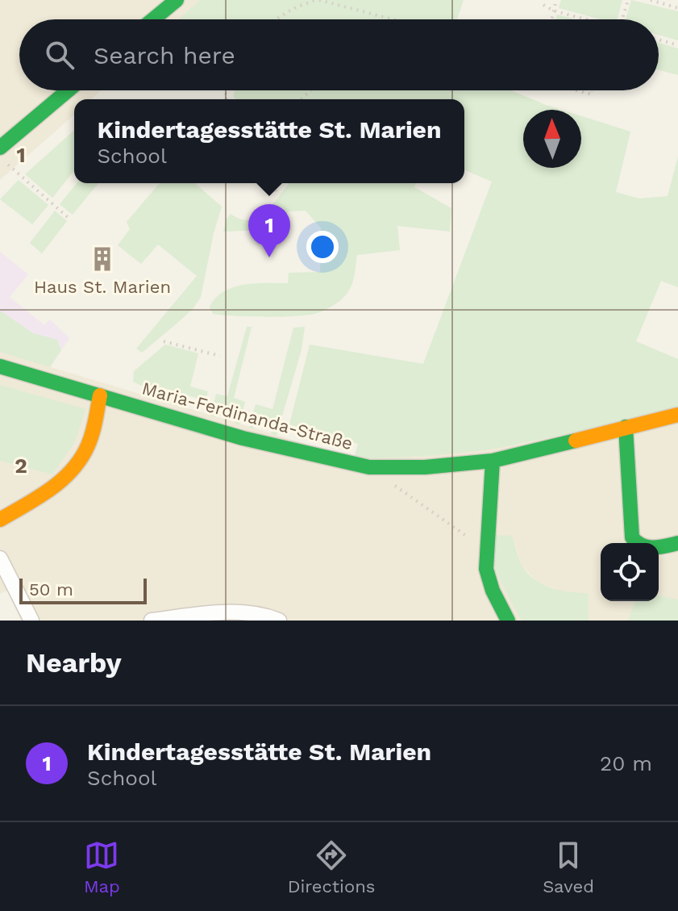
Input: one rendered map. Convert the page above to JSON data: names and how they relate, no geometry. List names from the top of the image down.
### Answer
{
  "streets": {
    "street": ["Maria-Ferdinanda-Straße"]
  },
  "places": {
    "building": ["Haus St. Marien"]
  },
  "scale_bar": "50 m",
  "north": "top",
  "page": {
    "search": "Search here",
    "popup": ["Kindertagesstätte St. Marien", "School"],
    "pins": "1",
    "scale": "50 m",
    "heading": "Nearby",
    "list": [
      {
        "mark": "1",
        "name": "Kindertagesstätte St. Marien",
        "note": "School",
        "value": "20 m"
      }
    ],
    "nav": ["Map", "Directions", "Saved"]
  },
  "grid": {
    "rows": ["1", "2"]
  }
}
